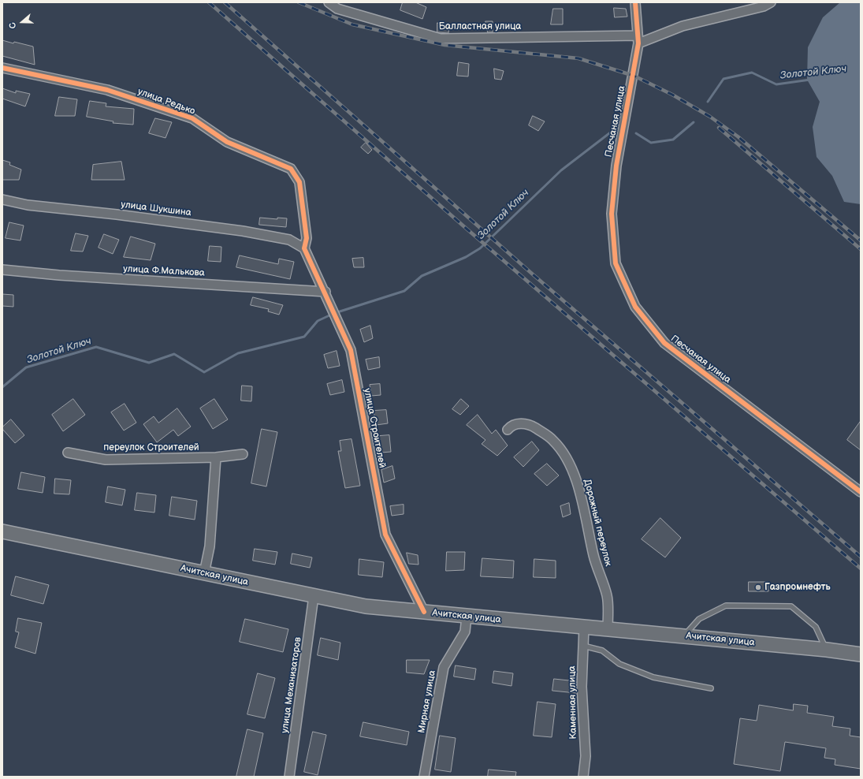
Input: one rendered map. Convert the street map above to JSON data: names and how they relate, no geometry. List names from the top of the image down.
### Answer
{
  "streets": {
    "main road": ["Ачитская улица"],
    "street": [
      "Балластная улица",
      "улица Редько",
      "Песчаная улица",
      "улица Шукшина",
      "улица Ф.Малькова",
      "улица Строителей",
      "переулок Строителей",
      "Дорожный переулок",
      "улица Механизаторов",
      "Мирная улица",
      "Каменная улица"
    ]
  },
  "crossings": [
    ["Балластная улица", "Песчаная улица"],
    ["улица Редько", "улица Шукшина"],
    ["улица Редько", "улица Строителей"],
    ["улица Шукшина", "улица Строителей"],
    ["улица Ф.Малькова", "улица Строителей"],
    ["улица Строителей", "Ачитская улица"],
    ["Дорожный переулок", "Ачитская улица"],
    ["Ачитская улица", "улица Механизаторов"],
    ["Ачитская улица", "Мирная улица"],
    ["Ачитская улица", "Каменная улица"]
  ],
  "water": ["Золотой Ключ"],
  "places": ["Газпромнефть"],
  "north": "left"
}
